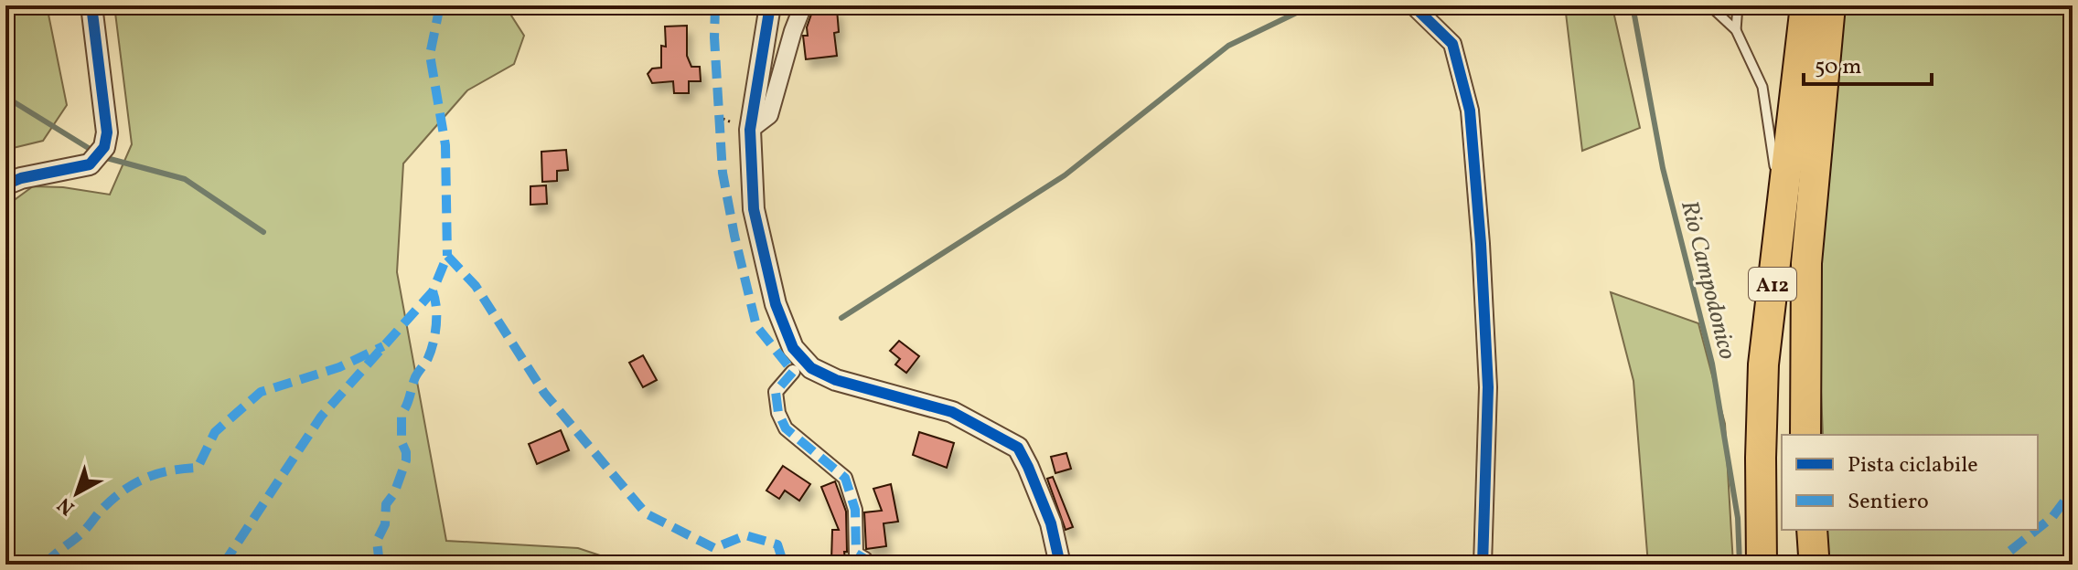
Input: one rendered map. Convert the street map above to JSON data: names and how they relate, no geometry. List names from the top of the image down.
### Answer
{
  "streets": {
    "highway": ["A12"]
  },
  "water": ["Rio Campodonico"],
  "legend": ["Pista ciclabile", "Sentiero"],
  "scale_bar": "50 m",
  "north": "bottom left"
}
